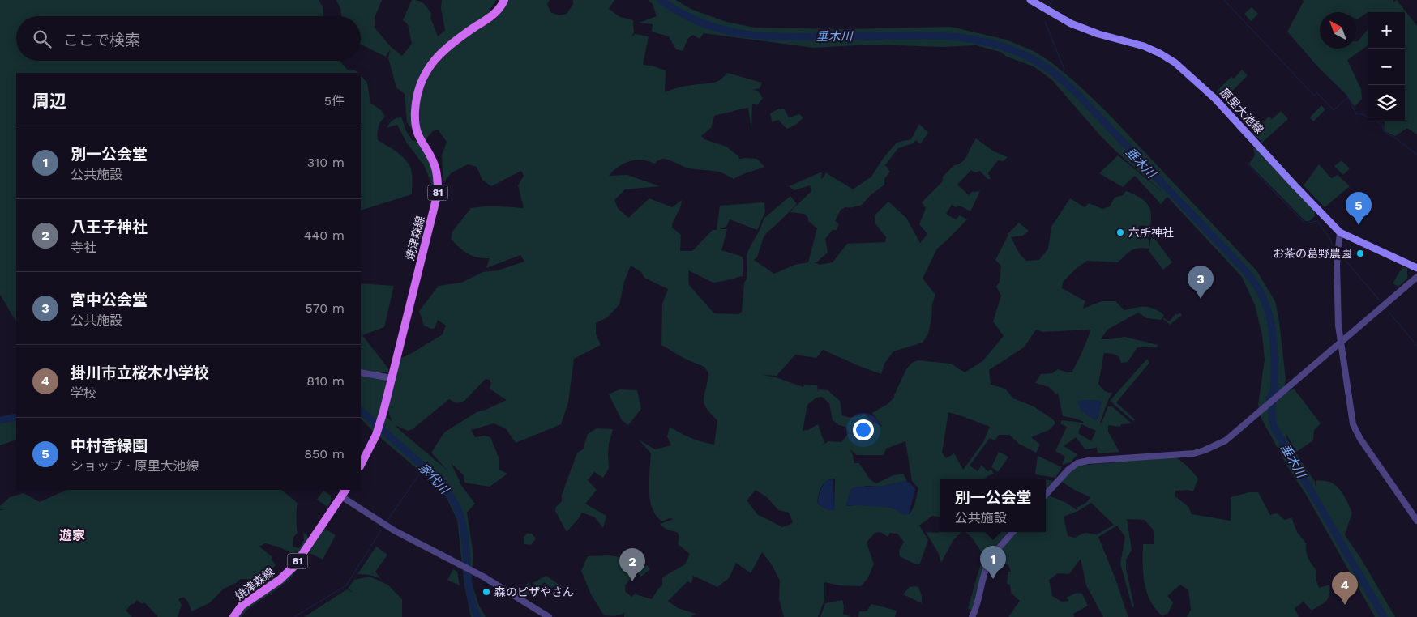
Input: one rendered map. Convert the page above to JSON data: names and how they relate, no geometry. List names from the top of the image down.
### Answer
{
  "streets": {
    "main road": ["原里大池線", "81", "焼津森線"]
  },
  "districts": ["遊家"],
  "water": ["垂木川", "家代川"],
  "places": ["六所神社", "お茶の葛野農園", "森のピザやさん"],
  "north": "top left",
  "page": {
    "map_buttons": ["+", "−"],
    "search": "ここで検索",
    "heading": ["周辺", "5件"],
    "list": [
      {
        "mark": "1",
        "name": "別一公会堂",
        "note": "公共施設",
        "value": "310 m"
      },
      {
        "mark": "2",
        "name": "八王子神社",
        "note": "寺社",
        "value": "440 m"
      },
      {
        "mark": "3",
        "name": "宮中公会堂",
        "note": "公共施設",
        "value": "570 m"
      },
      {
        "mark": "4",
        "name": "掛川市立桜木小学校",
        "note": "学校",
        "value": "810 m"
      },
      {
        "mark": "5",
        "name": "中村香緑園",
        "note": "ショップ · 原里大池線",
        "value": "850 m"
      }
    ],
    "pins": [
      "5",
      "3",
      "1",
      "2",
      "4"
    ],
    "popup": ["別一公会堂", "公共施設"]
  }
}
